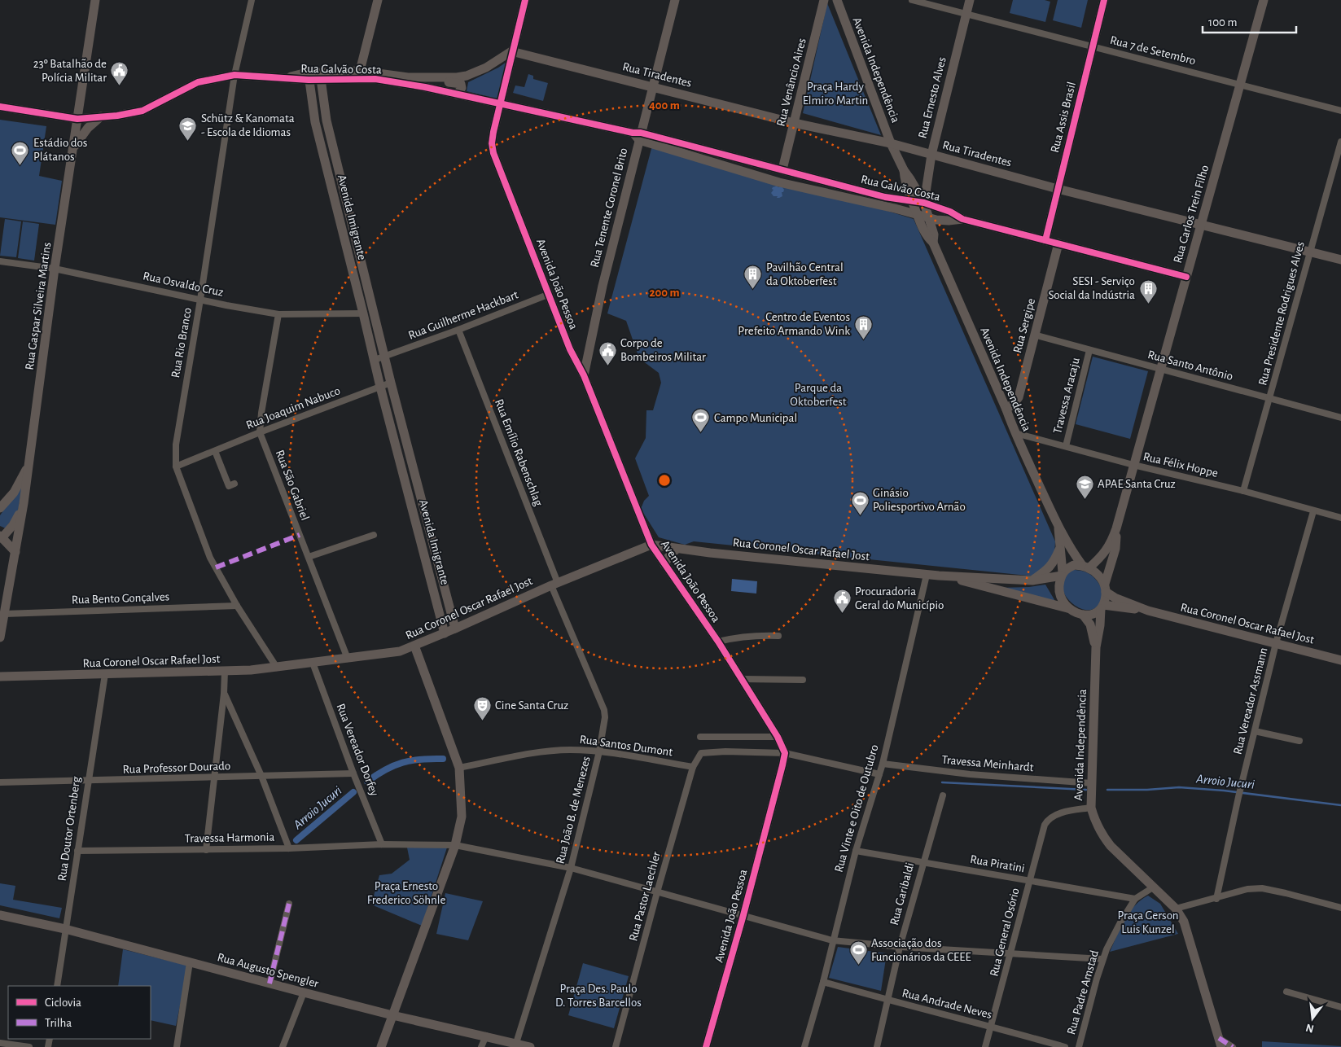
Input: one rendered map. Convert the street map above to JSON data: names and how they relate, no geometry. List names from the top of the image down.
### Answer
{
  "streets": {
    "street": [
      "Rua 7 de Setembro",
      "Rua Galvão Costa",
      "Avenida Independência",
      "Rua Tiradentes",
      "Rua Venâncio Aires",
      "Rua Ernesto Alves",
      "Rua Assis Brasil",
      "Rua Tenente Coronel Brito",
      "Rua Carlos Trein Filho",
      "Avenida Imigrante",
      "Rua Osvaldo Cruz",
      "Avenida João Pessoa",
      "Rua Gaspar Silveira Martins",
      "Rua Presidente Rodrigues Alves",
      "Rua Guilherme Hackbart",
      "Rua Sergipe",
      "Rua Rio Branco",
      "Rua Santo Antônio",
      "Travessa Aracaju",
      "Rua Joaquim Nabuco",
      "Rua Emílio Rabenschlag",
      "Rua Félix Hoppe",
      "Rua São Gabriel",
      "Rua Coronel Oscar Rafael Jost",
      "Rua Bento Gonçalves",
      "Rua Vereador Assmann",
      "Rua Santos Dumont",
      "Rua Vereador Dorfey",
      "Travessa Meinhardt",
      "Rua Professor Dourado",
      "Rua Vinte e Oito de Outubro",
      "Rua João B. de Menezes",
      "Rua Doutor Ortenberg",
      "Travessa Harmonia",
      "Rua Piratini",
      "Rua Garibaldi",
      "Rua Pastor Laechler",
      "Rua General Osório",
      "Rua Augusto Spengler",
      "Rua Padre Amstad",
      "Rua Andrade Neves"
    ]
  },
  "crossings": [
    ["Rua 7 de Setembro", "Rua Ernesto Alves"],
    ["Rua 7 de Setembro", "Rua Assis Brasil"],
    ["Rua 7 de Setembro", "Rua Carlos Trein Filho"],
    ["Rua Galvão Costa", "Avenida Independência"],
    ["Rua Galvão Costa", "Rua Tiradentes"],
    ["Rua Galvão Costa", "Rua Venâncio Aires"],
    ["Rua Galvão Costa", "Rua Ernesto Alves"],
    ["Rua Galvão Costa", "Rua Assis Brasil"],
    ["Rua Galvão Costa", "Rua Tenente Coronel Brito"],
    ["Rua Galvão Costa", "Rua Carlos Trein Filho"],
    ["Rua Galvão Costa", "Avenida Imigrante"],
    ["Rua Galvão Costa", "Avenida João Pessoa"],
    ["Rua Galvão Costa", "Rua Gaspar Silveira Martins"],
    ["Rua Galvão Costa", "Rua Sergipe"],
    ["Rua Galvão Costa", "Rua Rio Branco"],
    ["Avenida Independência", "Rua Tiradentes"],
    ["Avenida Independência", "Rua Ernesto Alves"],
    ["Avenida Independência", "Rua Carlos Trein Filho"],
    ["Avenida Independência", "Rua Sergipe"],
    ["Avenida Independência", "Rua Félix Hoppe"],
    ["Avenida Independência", "Rua Coronel Oscar Rafael Jost"],
    ["Avenida Independência", "Travessa Meinhardt"],
    ["Avenida Independência", "Rua General Osório"],
    ["Avenida Independência", "Rua Padre Amstad"],
    ["Rua Tiradentes", "Rua Venâncio Aires"],
    ["Rua Tiradentes", "Rua Ernesto Alves"],
    ["Rua Tiradentes", "Rua Assis Brasil"],
    ["Rua Tiradentes", "Rua Tenente Coronel Brito"],
    ["Rua Tiradentes", "Rua Carlos Trein Filho"],
    ["Rua Tiradentes", "Avenida João Pessoa"],
    ["Rua Tiradentes", "Rua Presidente Rodrigues Alves"],
    ["Rua Tenente Coronel Brito", "Avenida João Pessoa"],
    ["Rua Carlos Trein Filho", "Rua Santo Antônio"],
    ["Rua Carlos Trein Filho", "Rua Félix Hoppe"],
    ["Rua Carlos Trein Filho", "Rua Coronel Oscar Rafael Jost"],
    ["Avenida Imigrante", "Rua Osvaldo Cruz"],
    ["Avenida Imigrante", "Rua Guilherme Hackbart"],
    ["Avenida Imigrante", "Rua Joaquim Nabuco"],
    ["Avenida Imigrante", "Rua Coronel Oscar Rafael Jost"],
    ["Rua Osvaldo Cruz", "Rua Gaspar Silveira Martins"],
    ["Rua Osvaldo Cruz", "Rua Rio Branco"],
    ["Rua Osvaldo Cruz", "Rua São Gabriel"],
    ["Avenida João Pessoa", "Rua Guilherme Hackbart"],
    ["Avenida João Pessoa", "Rua Coronel Oscar Rafael Jost"],
    ["Avenida João Pessoa", "Travessa Harmonia"],
    ["Avenida João Pessoa", "Rua Pastor Laechler"],
    ["Rua Gaspar Silveira Martins", "Rua Bento Gonçalves"],
    ["Rua Presidente Rodrigues Alves", "Rua Santo Antônio"],
    ["Rua Presidente Rodrigues Alves", "Rua Félix Hoppe"],
    ["Rua Guilherme Hackbart", "Rua Emílio Rabenschlag"],
    ["Rua Sergipe", "Rua Santo Antônio"],
    ["Rua Rio Branco", "Rua Joaquim Nabuco"],
    ["Rua Rio Branco", "Rua Coronel Oscar Rafael Jost"],
    ["Rua Rio Branco", "Rua Bento Gonçalves"],
    ["Rua Santo Antônio", "Travessa Aracaju"],
    ["Travessa Aracaju", "Rua Félix Hoppe"],
    ["Rua Joaquim Nabuco", "Rua São Gabriel"],
    ["Rua Emílio Rabenschlag", "Rua Coronel Oscar Rafael Jost"],
    ["Rua Emílio Rabenschlag", "Rua João B. de Menezes"],
    ["Rua Félix Hoppe", "Rua Vereador Assmann"],
    ["Rua São Gabriel", "Rua Coronel Oscar Rafael Jost"],
    ["Rua Coronel Oscar Rafael Jost", "Rua Vereador Assmann"],
    ["Rua Coronel Oscar Rafael Jost", "Rua Vereador Dorfey"],
    ["Rua Coronel Oscar Rafael Jost", "Rua Vinte e Oito de Outubro"],
    ["Rua Coronel Oscar Rafael Jost", "Rua João B. de Menezes"],
    ["Rua Coronel Oscar Rafael Jost", "Rua Doutor Ortenberg"],
    ["Rua Santos Dumont", "Rua João B. de Menezes"],
    ["Rua Santos Dumont", "Rua Pastor Laechler"],
    ["Rua Vereador Dorfey", "Rua Professor Dourado"],
    ["Rua Vereador Dorfey", "Travessa Harmonia"],
    ["Travessa Meinhardt", "Rua Vinte e Oito de Outubro"],
    ["Rua Professor Dourado", "Rua Doutor Ortenberg"],
    ["Rua Vinte e Oito de Outubro", "Travessa Harmonia"],
    ["Rua Vinte e Oito de Outubro", "Rua Piratini"],
    ["Rua Vinte e Oito de Outubro", "Rua Andrade Neves"],
    ["Rua João B. de Menezes", "Travessa Harmonia"],
    ["Rua João B. de Menezes", "Rua Augusto Spengler"],
    ["Rua Doutor Ortenberg", "Travessa Harmonia"],
    ["Rua Doutor Ortenberg", "Rua Augusto Spengler"],
    ["Travessa Harmonia", "Rua Garibaldi"],
    ["Travessa Harmonia", "Rua Pastor Laechler"],
    ["Travessa Harmonia", "Rua General Osório"],
    ["Travessa Harmonia", "Rua Padre Amstad"],
    ["Rua Piratini", "Rua Garibaldi"],
    ["Rua Piratini", "Rua General Osório"],
    ["Rua Piratini", "Rua Padre Amstad"],
    ["Rua Garibaldi", "Rua Andrade Neves"],
    ["Rua General Osório", "Rua Andrade Neves"]
  ],
  "water": ["Arroio Jucuri"],
  "parks": [
    "Praça Hardy Elmiro Martin",
    "Parque da Oktoberfest",
    "Praça Ernesto Frederico Söhnle",
    "Praça Gerson Luis Kunzel",
    "Praça Des. Paulo D. Torres Barcellos"
  ],
  "places": {
    "public building": ["23º Batalhão de Polícia Militar", "Corpo de Bombeiros Militar", "Procuradoria Geral do Município"],
    "school or university": ["Schütz & Kanomata - Escola de Idiomas", "APAE Santa Cruz"],
    "sports": [
      "Estádio dos Plátanos",
      "Campo Municipal",
      "Ginásio Poliesportivo Arnão",
      "Associação dos Funcionários da CEEE"
    ],
    "building": ["Pavilhão Central da Oktoberfest", "SESI - Serviço Social da Indústria", "Centro de Eventos Prefeito Armando Wink"],
    "theatre": ["Cine Santa Cruz"]
  },
  "legend": ["Ciclovia", "Trilha"],
  "scale_bar": "100 m",
  "north": "bottom",
  "rings": ["400 m", "200 m"]
}
